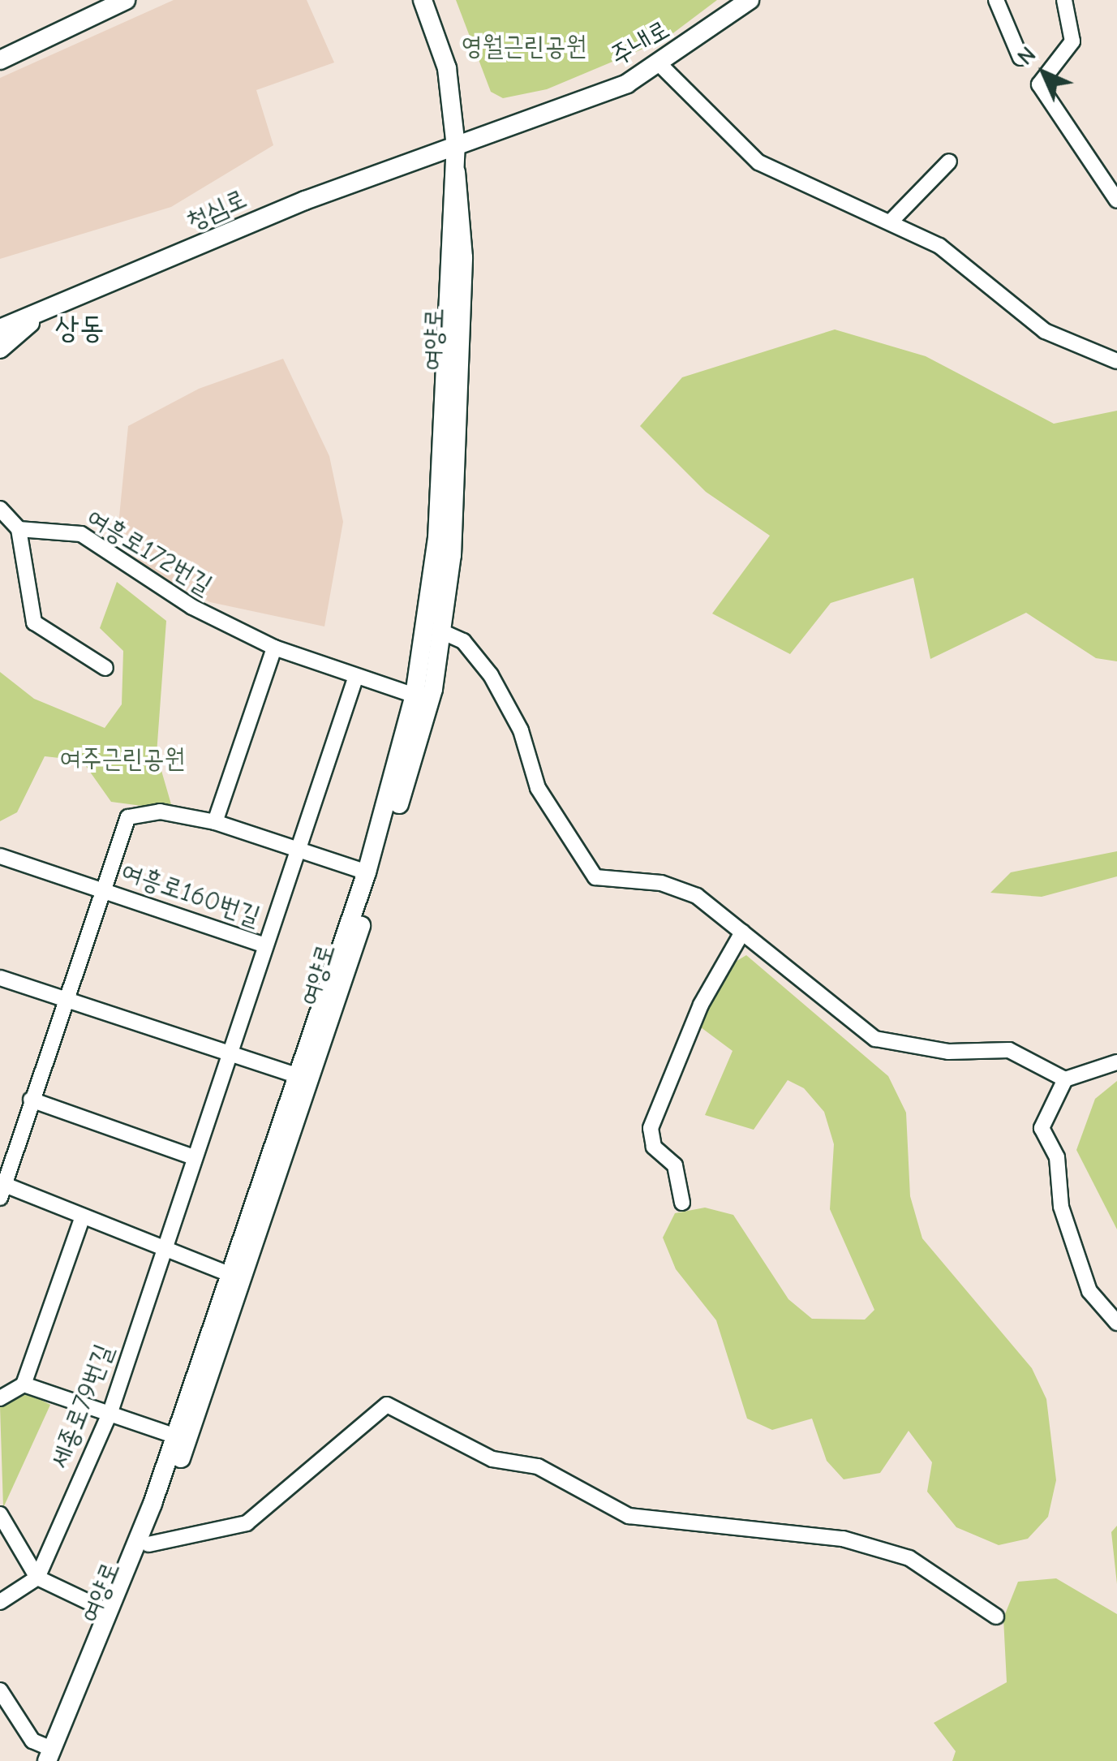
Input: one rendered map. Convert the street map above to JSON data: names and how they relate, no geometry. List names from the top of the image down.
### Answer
{
  "streets": {
    "street": [
      "주내로",
      "청심로",
      "여양로",
      "여흥로172번길",
      "여흥로160번길",
      "세종로79번길"
    ]
  },
  "crossings": [
    ["주내로", "청심로"],
    ["주내로", "여양로"],
    ["청심로", "여양로"],
    ["여양로", "여흥로172번길"],
    ["여양로", "여흥로160번길"],
    ["여흥로160번길", "세종로79번길"]
  ],
  "districts": ["상동"],
  "parks": ["영월근린공원", "여주근린공원"],
  "north": "top left"
}
